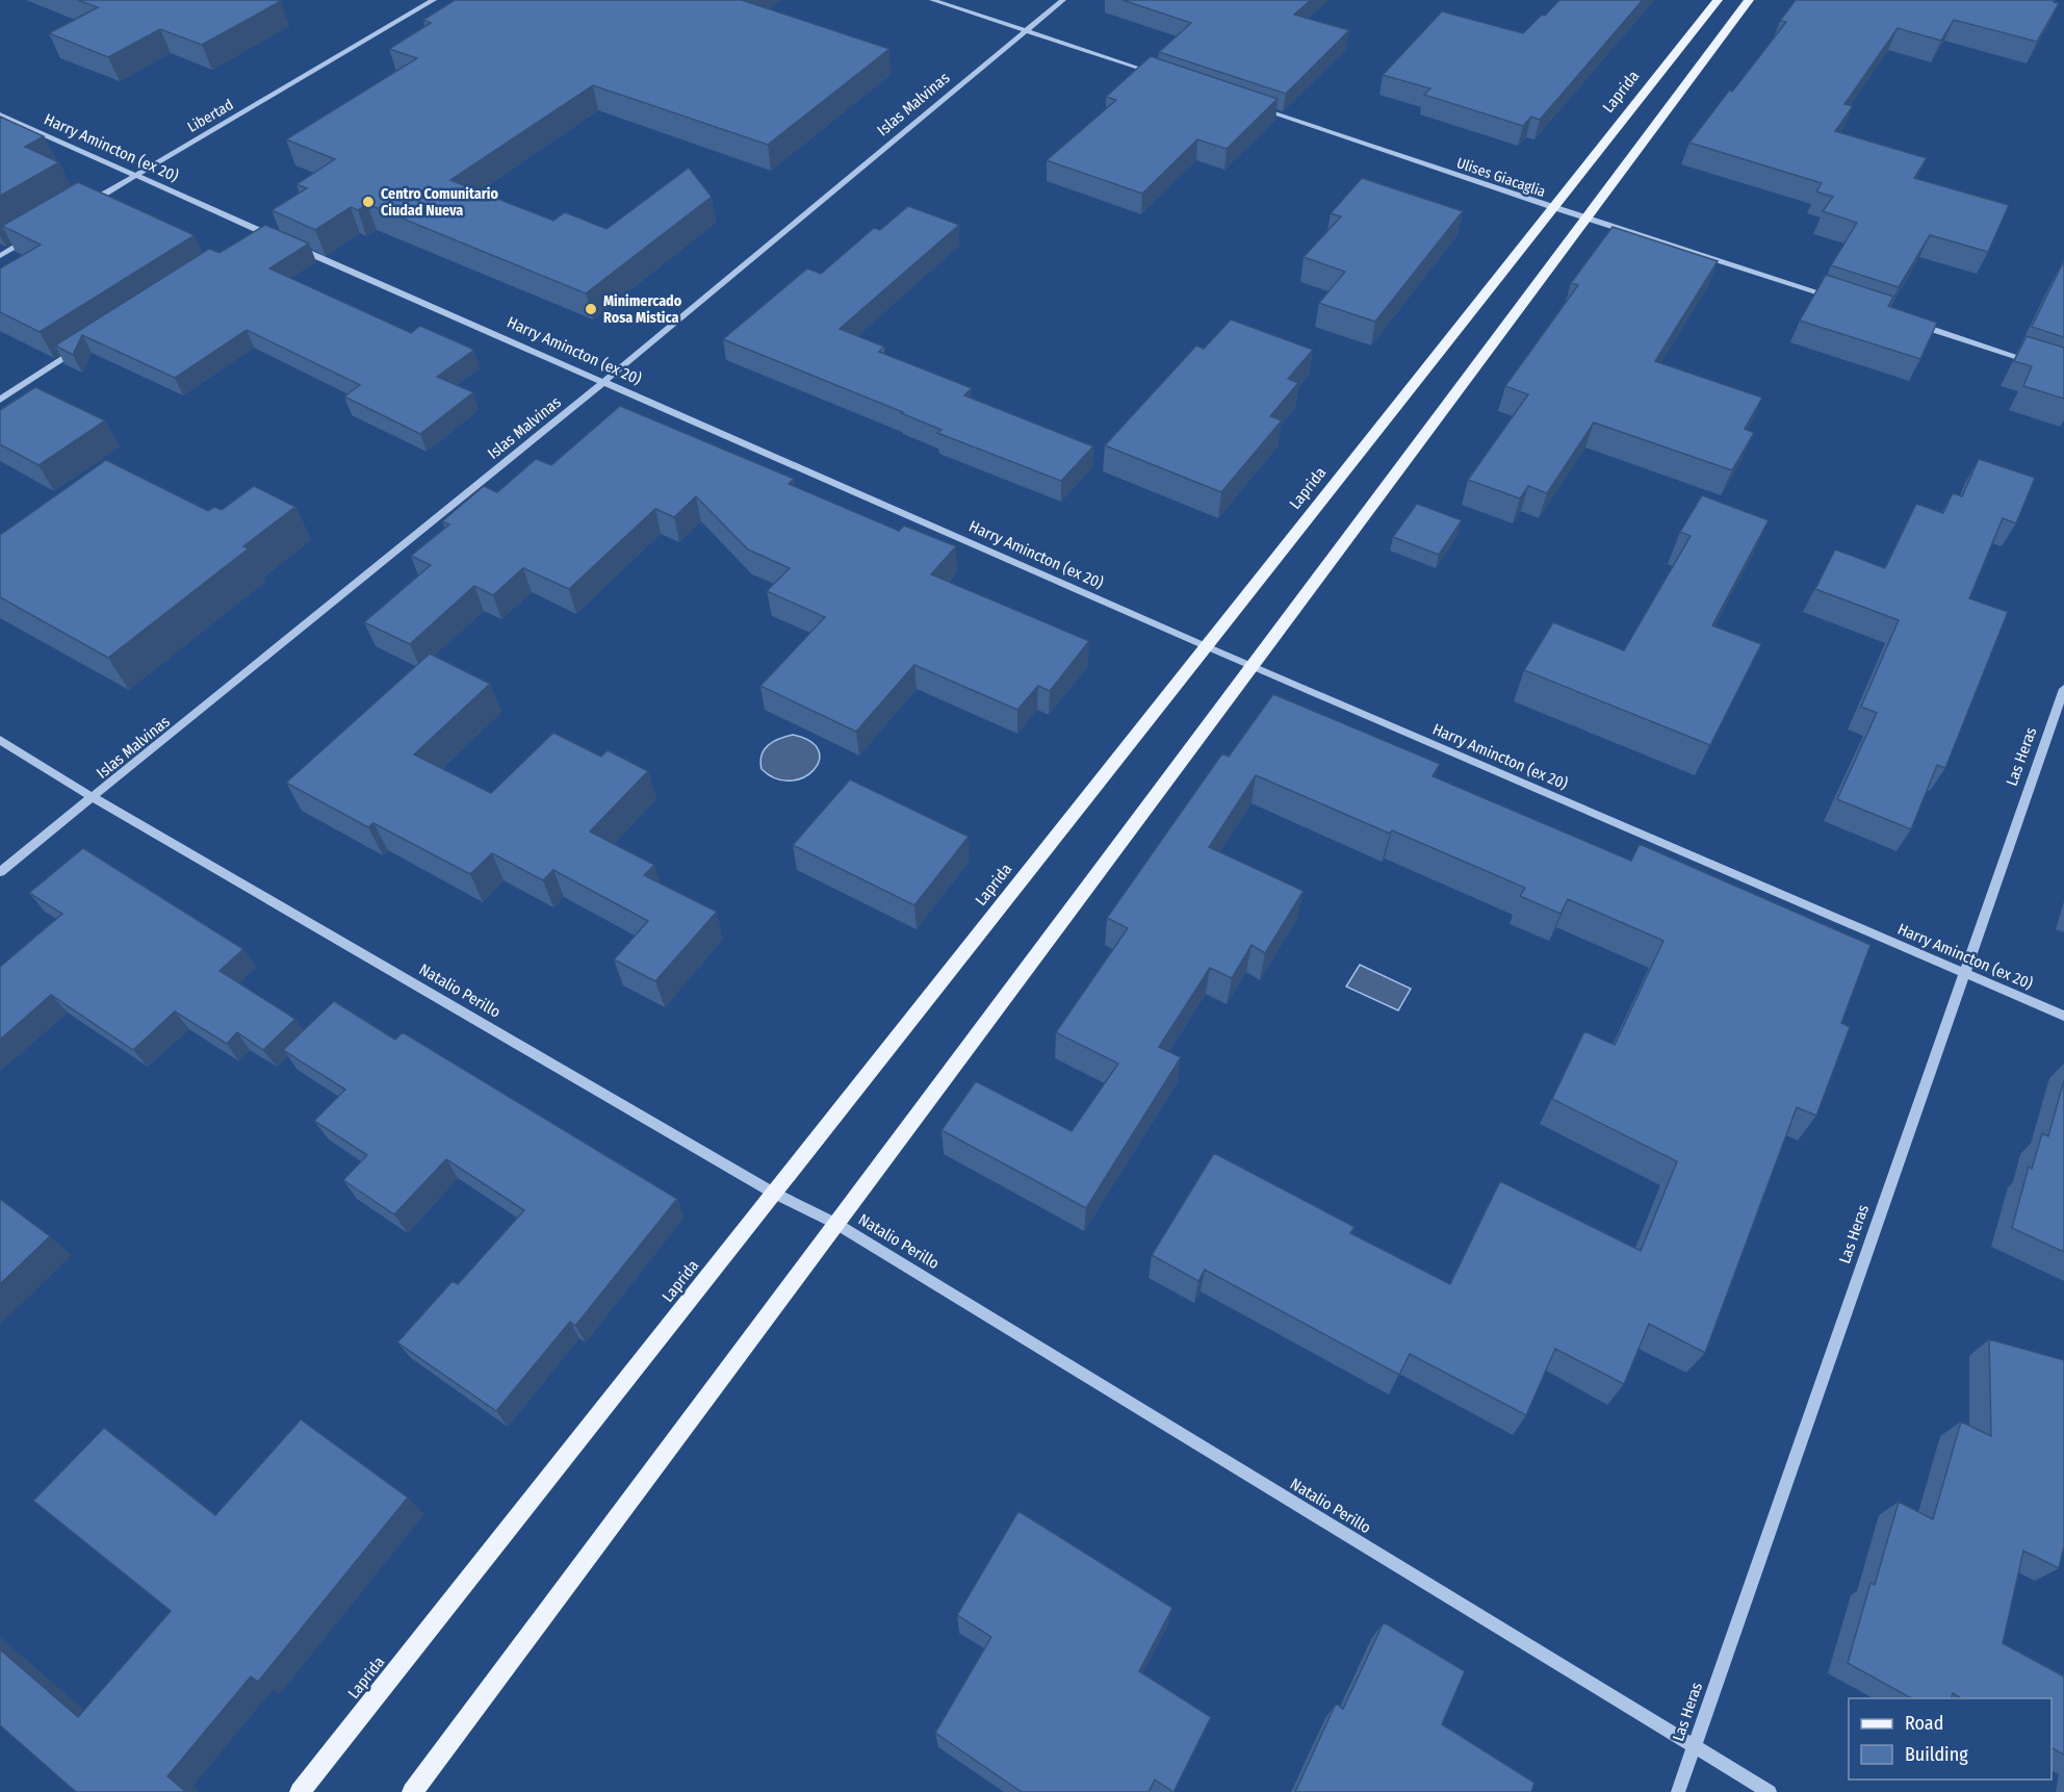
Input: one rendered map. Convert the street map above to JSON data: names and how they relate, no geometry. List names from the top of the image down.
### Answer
{
  "streets": {
    "main road": ["Laprida"],
    "street": [
      "Islas Malvinas",
      "Libertad",
      "Harry Amincton (ex 20)",
      "Ulises Giacaglia",
      "Las Heras",
      "Natalio Perillo"
    ]
  },
  "crossings": [
    ["Laprida", "Harry Amincton (ex 20)"],
    ["Laprida", "Ulises Giacaglia"],
    ["Laprida", "Natalio Perillo"],
    ["Islas Malvinas", "Harry Amincton (ex 20)"],
    ["Islas Malvinas", "Natalio Perillo"],
    ["Libertad", "Harry Amincton (ex 20)"],
    ["Harry Amincton (ex 20)", "Las Heras"],
    ["Las Heras", "Natalio Perillo"]
  ],
  "places": ["Centro Comunitario Ciudad Nueva", "Minimercado Rosa Mistica"],
  "legend": ["Road", "Building"]
}
